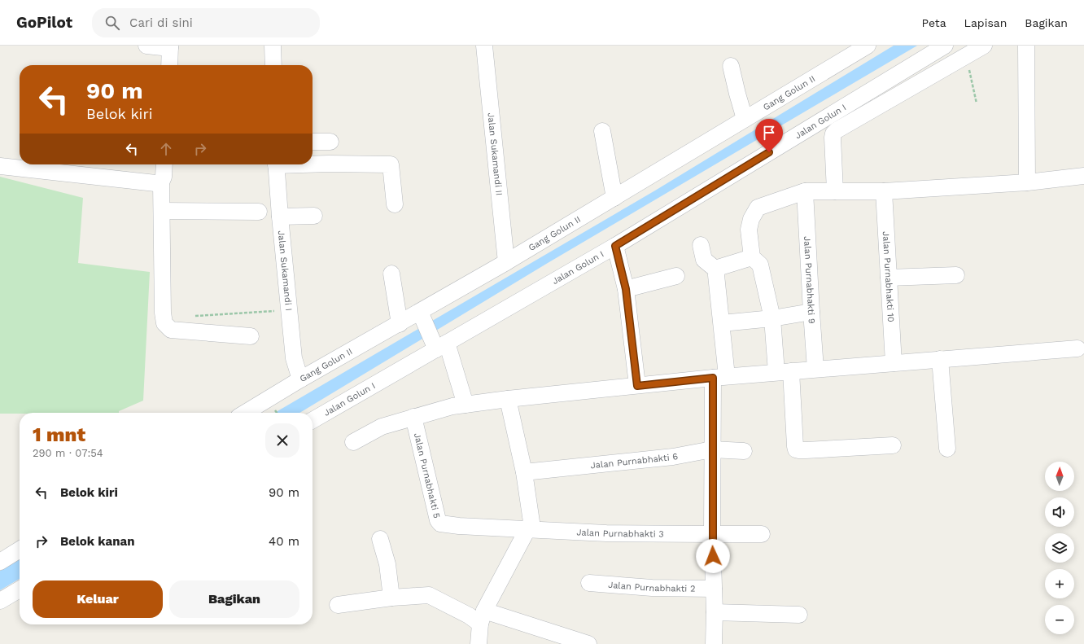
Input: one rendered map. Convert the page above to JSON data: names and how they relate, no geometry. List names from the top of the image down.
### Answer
{
  "streets": {
    "street": [
      "Gang Golun II",
      "Jalan Golun I",
      "Jalan Sukamandi II",
      "Jalan Sukamandi I",
      "Jalan Purnabhakti 10",
      "Jalan Purnabhakti 9",
      "Jalan Purnabhakti 6",
      "Jalan Purnabhakti 5",
      "Jalan Purnabhakti 3",
      "Jalan Purnabhakti 2"
    ]
  },
  "crossings": [
    ["Gang Golun II", "Jalan Sukamandi II"],
    ["Gang Golun II", "Jalan Sukamandi I"],
    ["Jalan Purnabhakti 5", "Jalan Purnabhakti 3"]
  ],
  "north": "top",
  "page": {
    "header": "GoPilot",
    "search": "Cari di sini",
    "nav": ["Peta", "Lapisan", "Bagikan"],
    "turn": ["90 m", "Belok kiri"],
    "heading": ["1 mnt", "290 m · 07:54"],
    "map_buttons": ["+", "−"],
    "list": [
      {
        "name": "Belok kiri",
        "value": "90 m"
      },
      {
        "name": "Belok kanan",
        "value": "40 m"
      }
    ],
    "buttons": ["Keluar", "Bagikan"]
  }
}
